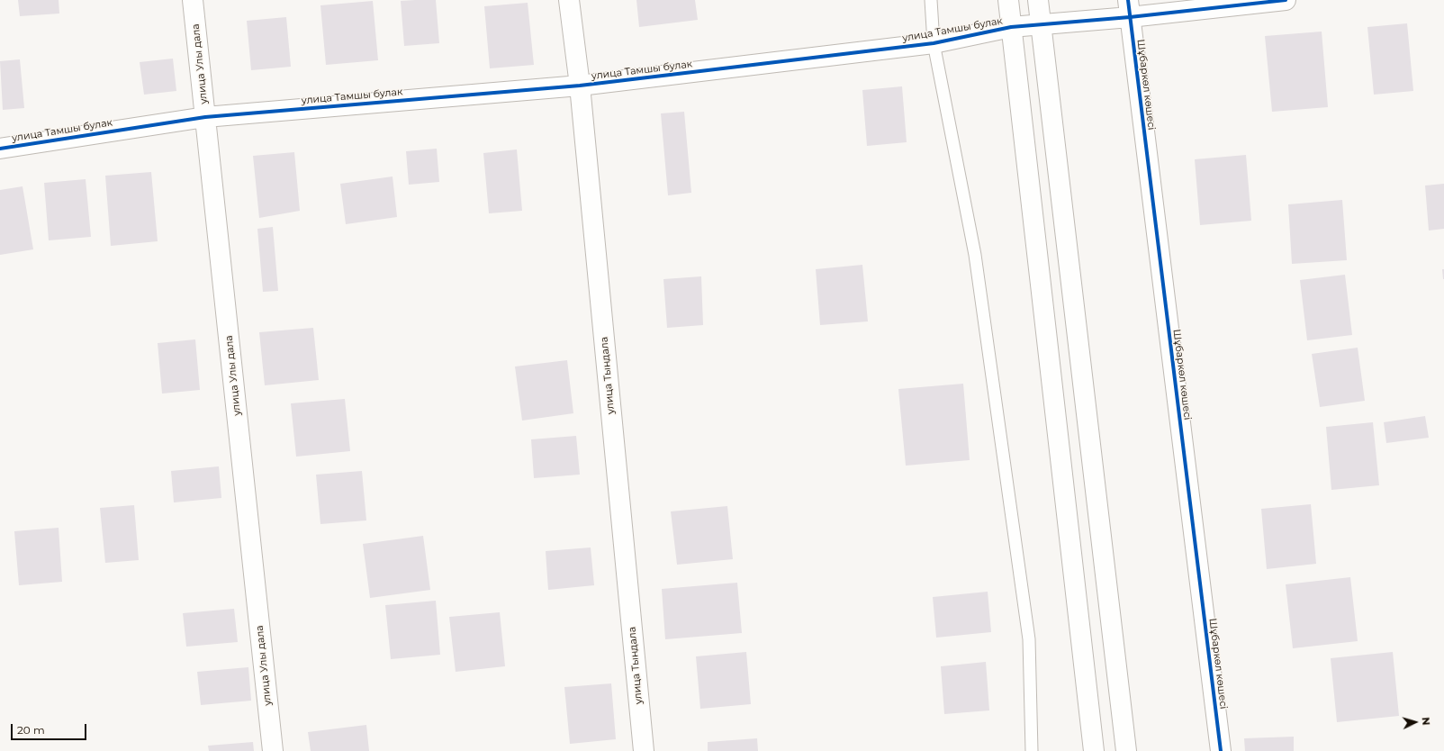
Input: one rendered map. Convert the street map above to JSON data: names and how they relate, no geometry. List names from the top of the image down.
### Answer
{
  "streets": {
    "street": [
      "улица Тамшы булак",
      "улица Улы дала",
      "Шұбаркөл көшесі",
      "улица Тындала"
    ]
  },
  "crossings": [
    ["улица Тамшы булак", "улица Улы дала"],
    ["улица Тамшы булак", "Шұбаркөл көшесі"],
    ["улица Тамшы булак", "улица Тындала"]
  ],
  "scale_bar": "20 m",
  "north": "right"
}
